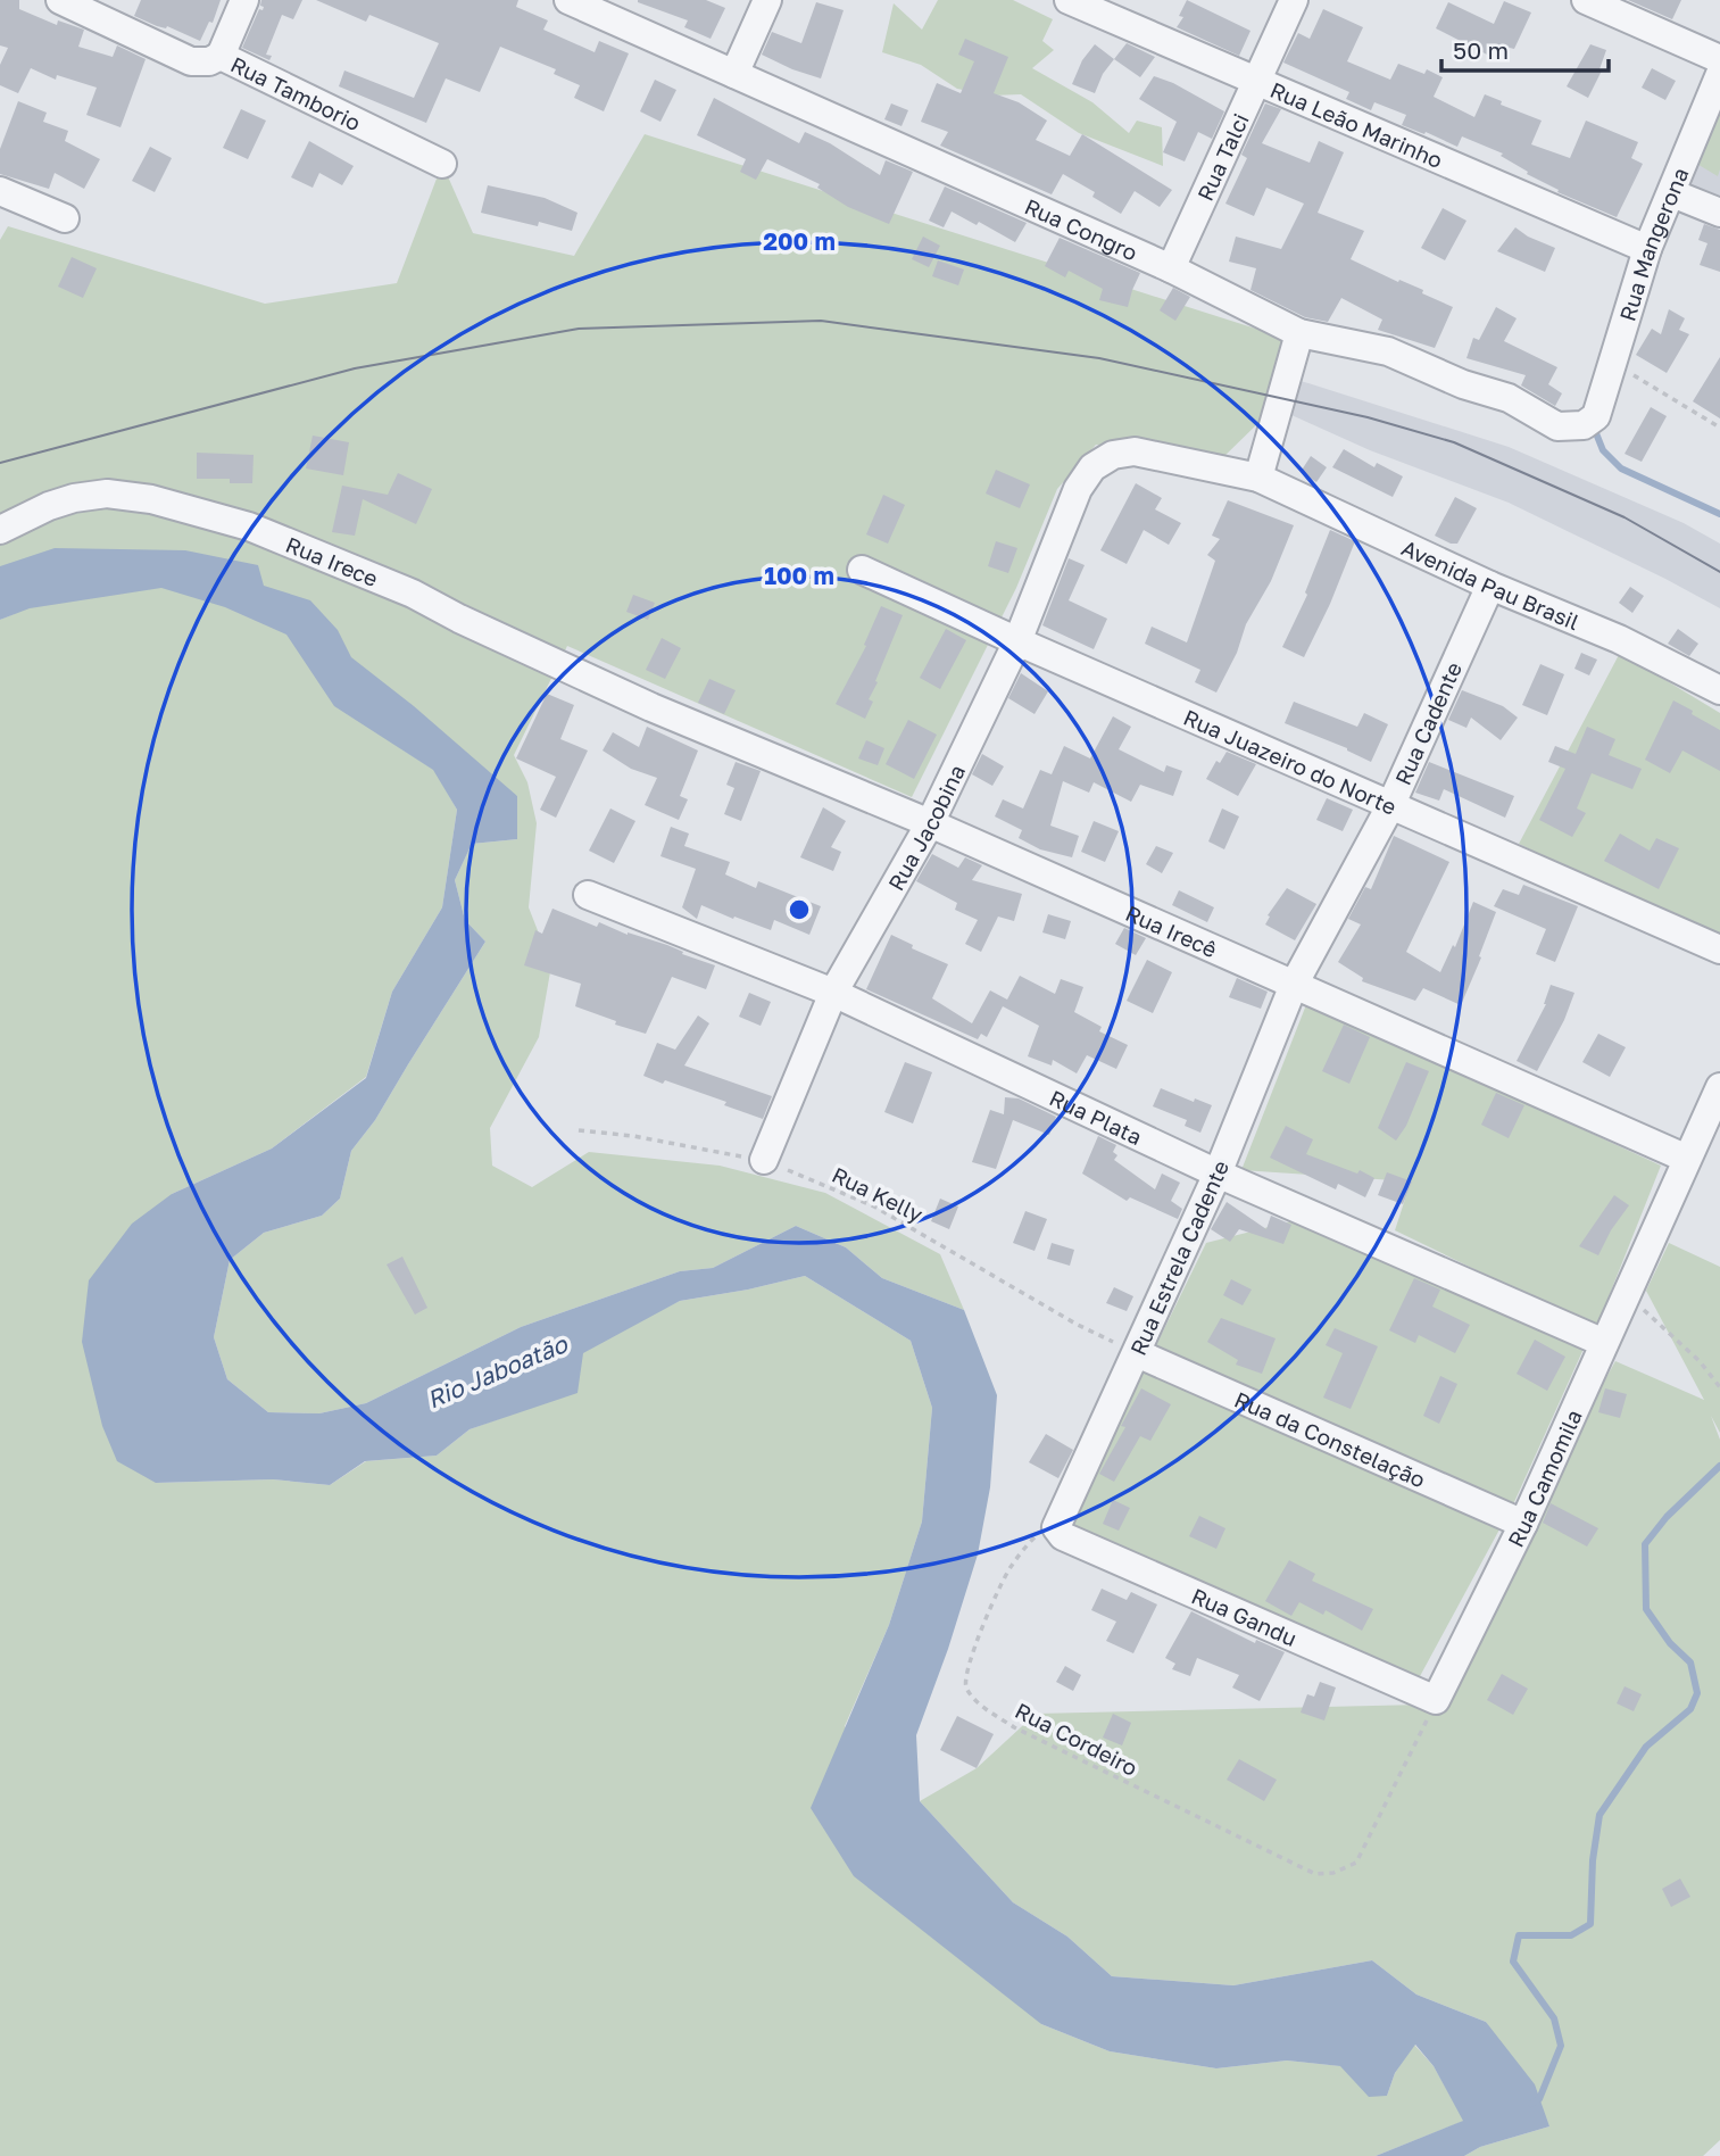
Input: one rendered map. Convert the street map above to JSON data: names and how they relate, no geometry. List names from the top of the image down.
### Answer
{
  "streets": {
    "street": [
      "Rua Tamborio",
      "Rua Leão Marinho",
      "Rua Talci",
      "Rua Congro",
      "Rua Mangerona",
      "Rua Irece",
      "Avenida Pau Brasil",
      "Rua Cadente",
      "Rua Juazeiro do Norte",
      "Rua Jacobina",
      "Rua Irecê",
      "Rua Plata",
      "Rua Estrela Cadente",
      "Rua da Constelação",
      "Rua Camomila",
      "Rua Gandu"
    ],
    "path": ["Rua Kelly", "Rua Cordeiro"]
  },
  "crossings": [
    ["Rua Leão Marinho", "Rua Talci"],
    ["Rua Leão Marinho", "Rua Mangerona"],
    ["Rua Talci", "Rua Congro"],
    ["Rua Congro", "Rua Mangerona"],
    ["Rua Irece", "Rua Irecê"],
    ["Avenida Pau Brasil", "Rua Cadente"],
    ["Avenida Pau Brasil", "Rua Jacobina"],
    ["Rua Cadente", "Rua Juazeiro do Norte"],
    ["Rua Cadente", "Rua Irecê"],
    ["Rua Cadente", "Rua Estrela Cadente"],
    ["Rua Juazeiro do Norte", "Rua Jacobina"],
    ["Rua Jacobina", "Rua Irecê"],
    ["Rua Jacobina", "Rua Plata"],
    ["Rua Jacobina", "Rua Kelly"],
    ["Rua Irecê", "Rua Estrela Cadente"],
    ["Rua Irecê", "Rua Camomila"],
    ["Rua Plata", "Rua Estrela Cadente"],
    ["Rua Plata", "Rua Camomila"],
    ["Rua Kelly", "Rua Estrela Cadente"],
    ["Rua Kelly", "Rua da Constelação"],
    ["Rua Estrela Cadente", "Rua da Constelação"],
    ["Rua Estrela Cadente", "Rua Gandu"],
    ["Rua Estrela Cadente", "Rua Cordeiro"],
    ["Rua da Constelação", "Rua Camomila"],
    ["Rua Camomila", "Rua Gandu"],
    ["Rua Camomila", "Rua Cordeiro"],
    ["Rua Gandu", "Rua Cordeiro"]
  ],
  "water": ["Rio Jaboatão"],
  "scale_bar": "50 m",
  "rings": ["200 m", "100 m"]
}
